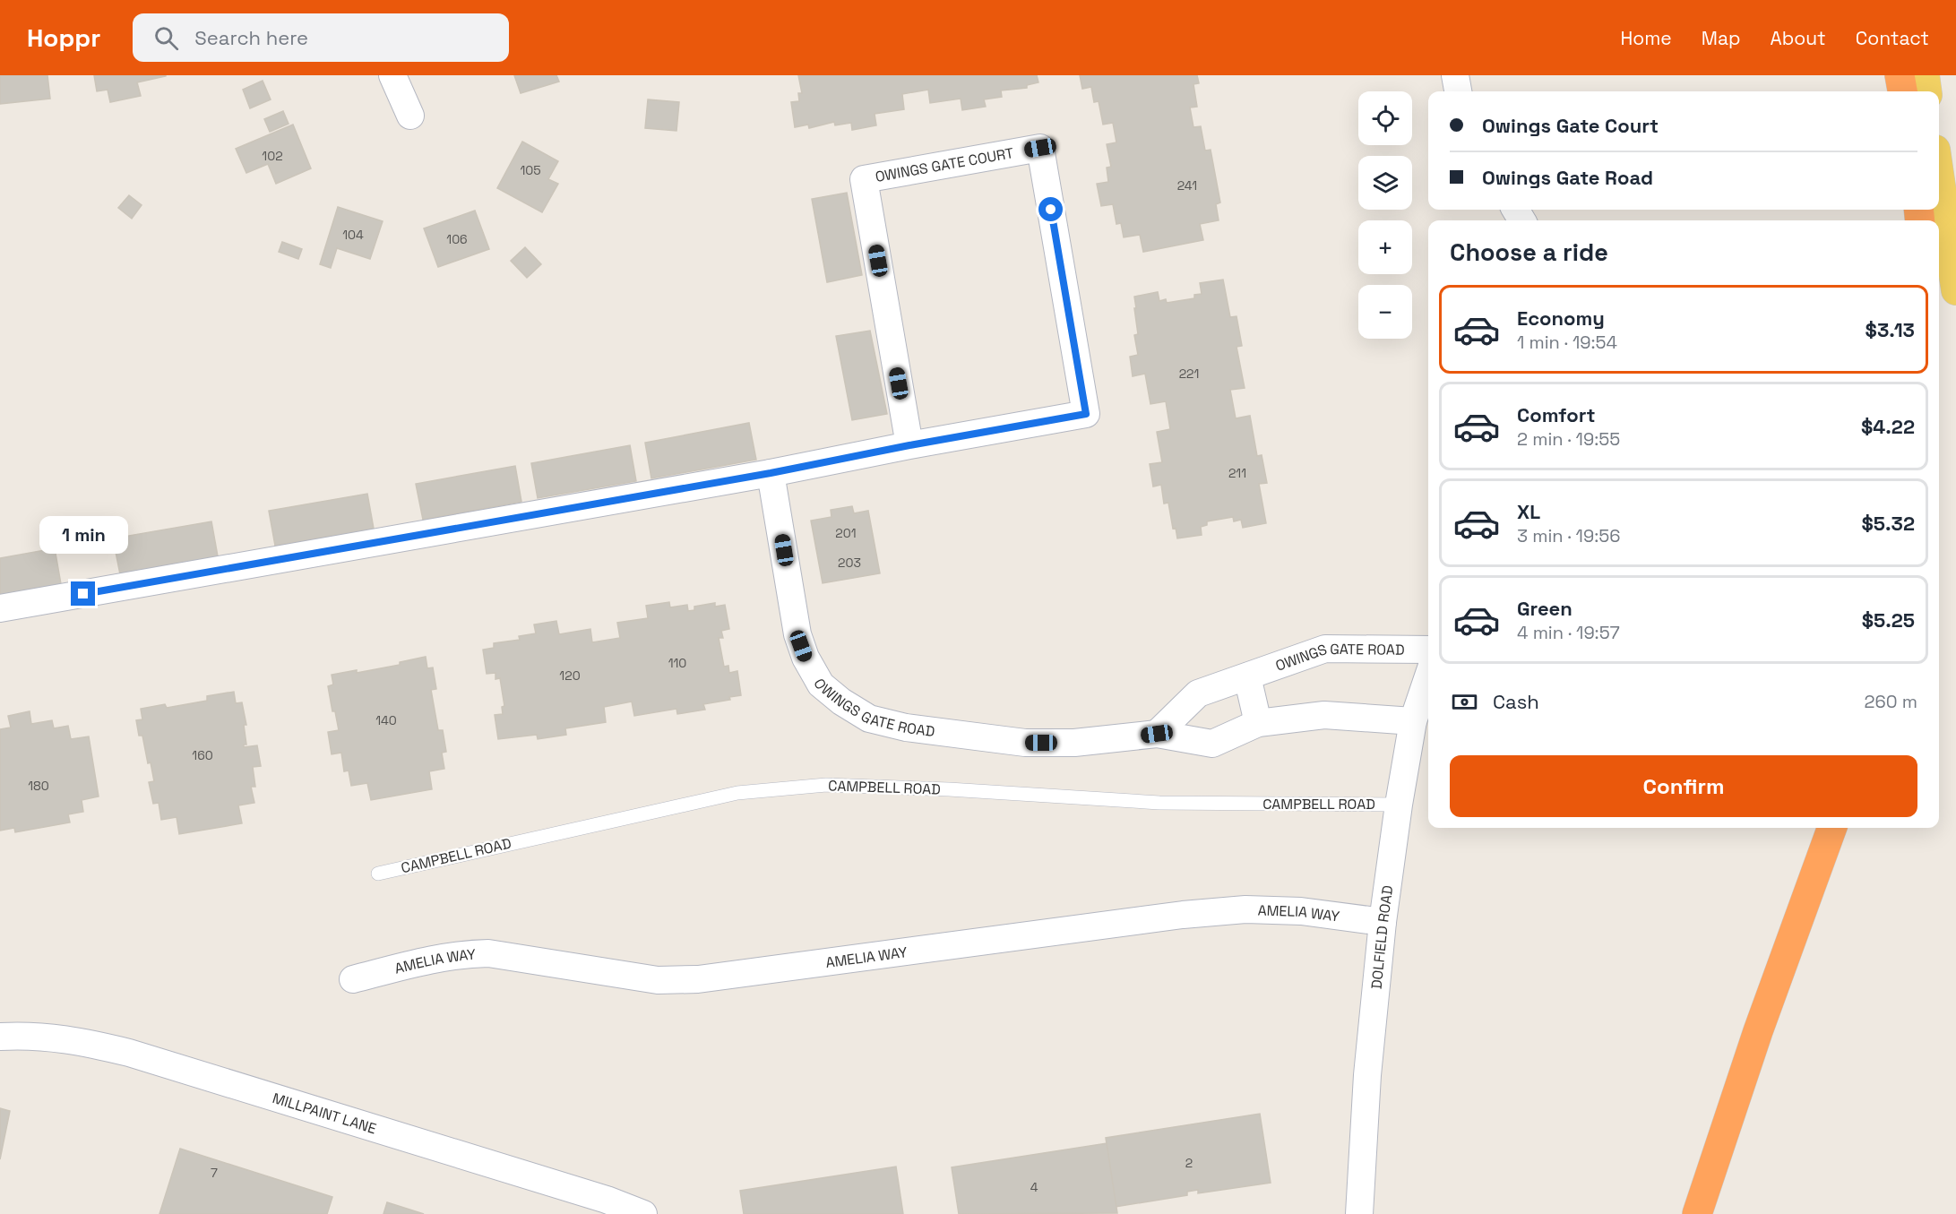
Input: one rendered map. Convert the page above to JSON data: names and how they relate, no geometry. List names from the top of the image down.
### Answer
{
  "streets": {
    "street": [
      "OWINGS GATE COURT",
      "OWINGS GATE ROAD",
      "AMELIA WAY",
      "DOLFIELD ROAD",
      "MILLPAINT LANE"
    ],
    "lane": ["CAMPBELL ROAD"]
  },
  "crossings": [
    ["OWINGS GATE COURT", "OWINGS GATE ROAD"],
    ["OWINGS GATE ROAD", "DOLFIELD ROAD"],
    ["CAMPBELL ROAD", "DOLFIELD ROAD"],
    ["AMELIA WAY", "DOLFIELD ROAD"]
  ],
  "house_numbers": [
    "102",
    "105",
    "241",
    "104",
    "106",
    "221",
    "211",
    "201",
    "203",
    "110",
    "120",
    "140",
    "160",
    "180",
    "2",
    "7",
    "4"
  ],
  "page": {
    "header": "Hoppr",
    "search": "Search here",
    "nav": [
      "Home",
      "Map",
      "About",
      "Contact"
    ],
    "map_buttons": ["+", "−"],
    "banner": ["Owings Gate Court", "Owings Gate Road"],
    "heading": "Choose a ride",
    "list": [
      {
        "name": "Economy",
        "note": "1 min · 19:54",
        "value": "$3.13"
      },
      {
        "name": "Comfort",
        "note": "2 min · 19:55",
        "value": "$4.22"
      },
      {
        "name": "XL",
        "note": "3 min · 19:56",
        "value": "$5.32"
      },
      {
        "name": "Green",
        "note": "4 min · 19:57",
        "value": "$5.25"
      }
    ],
    "bubble": "1 min",
    "pay": ["Cash", "260 m"],
    "buttons": "Confirm"
  }
}
